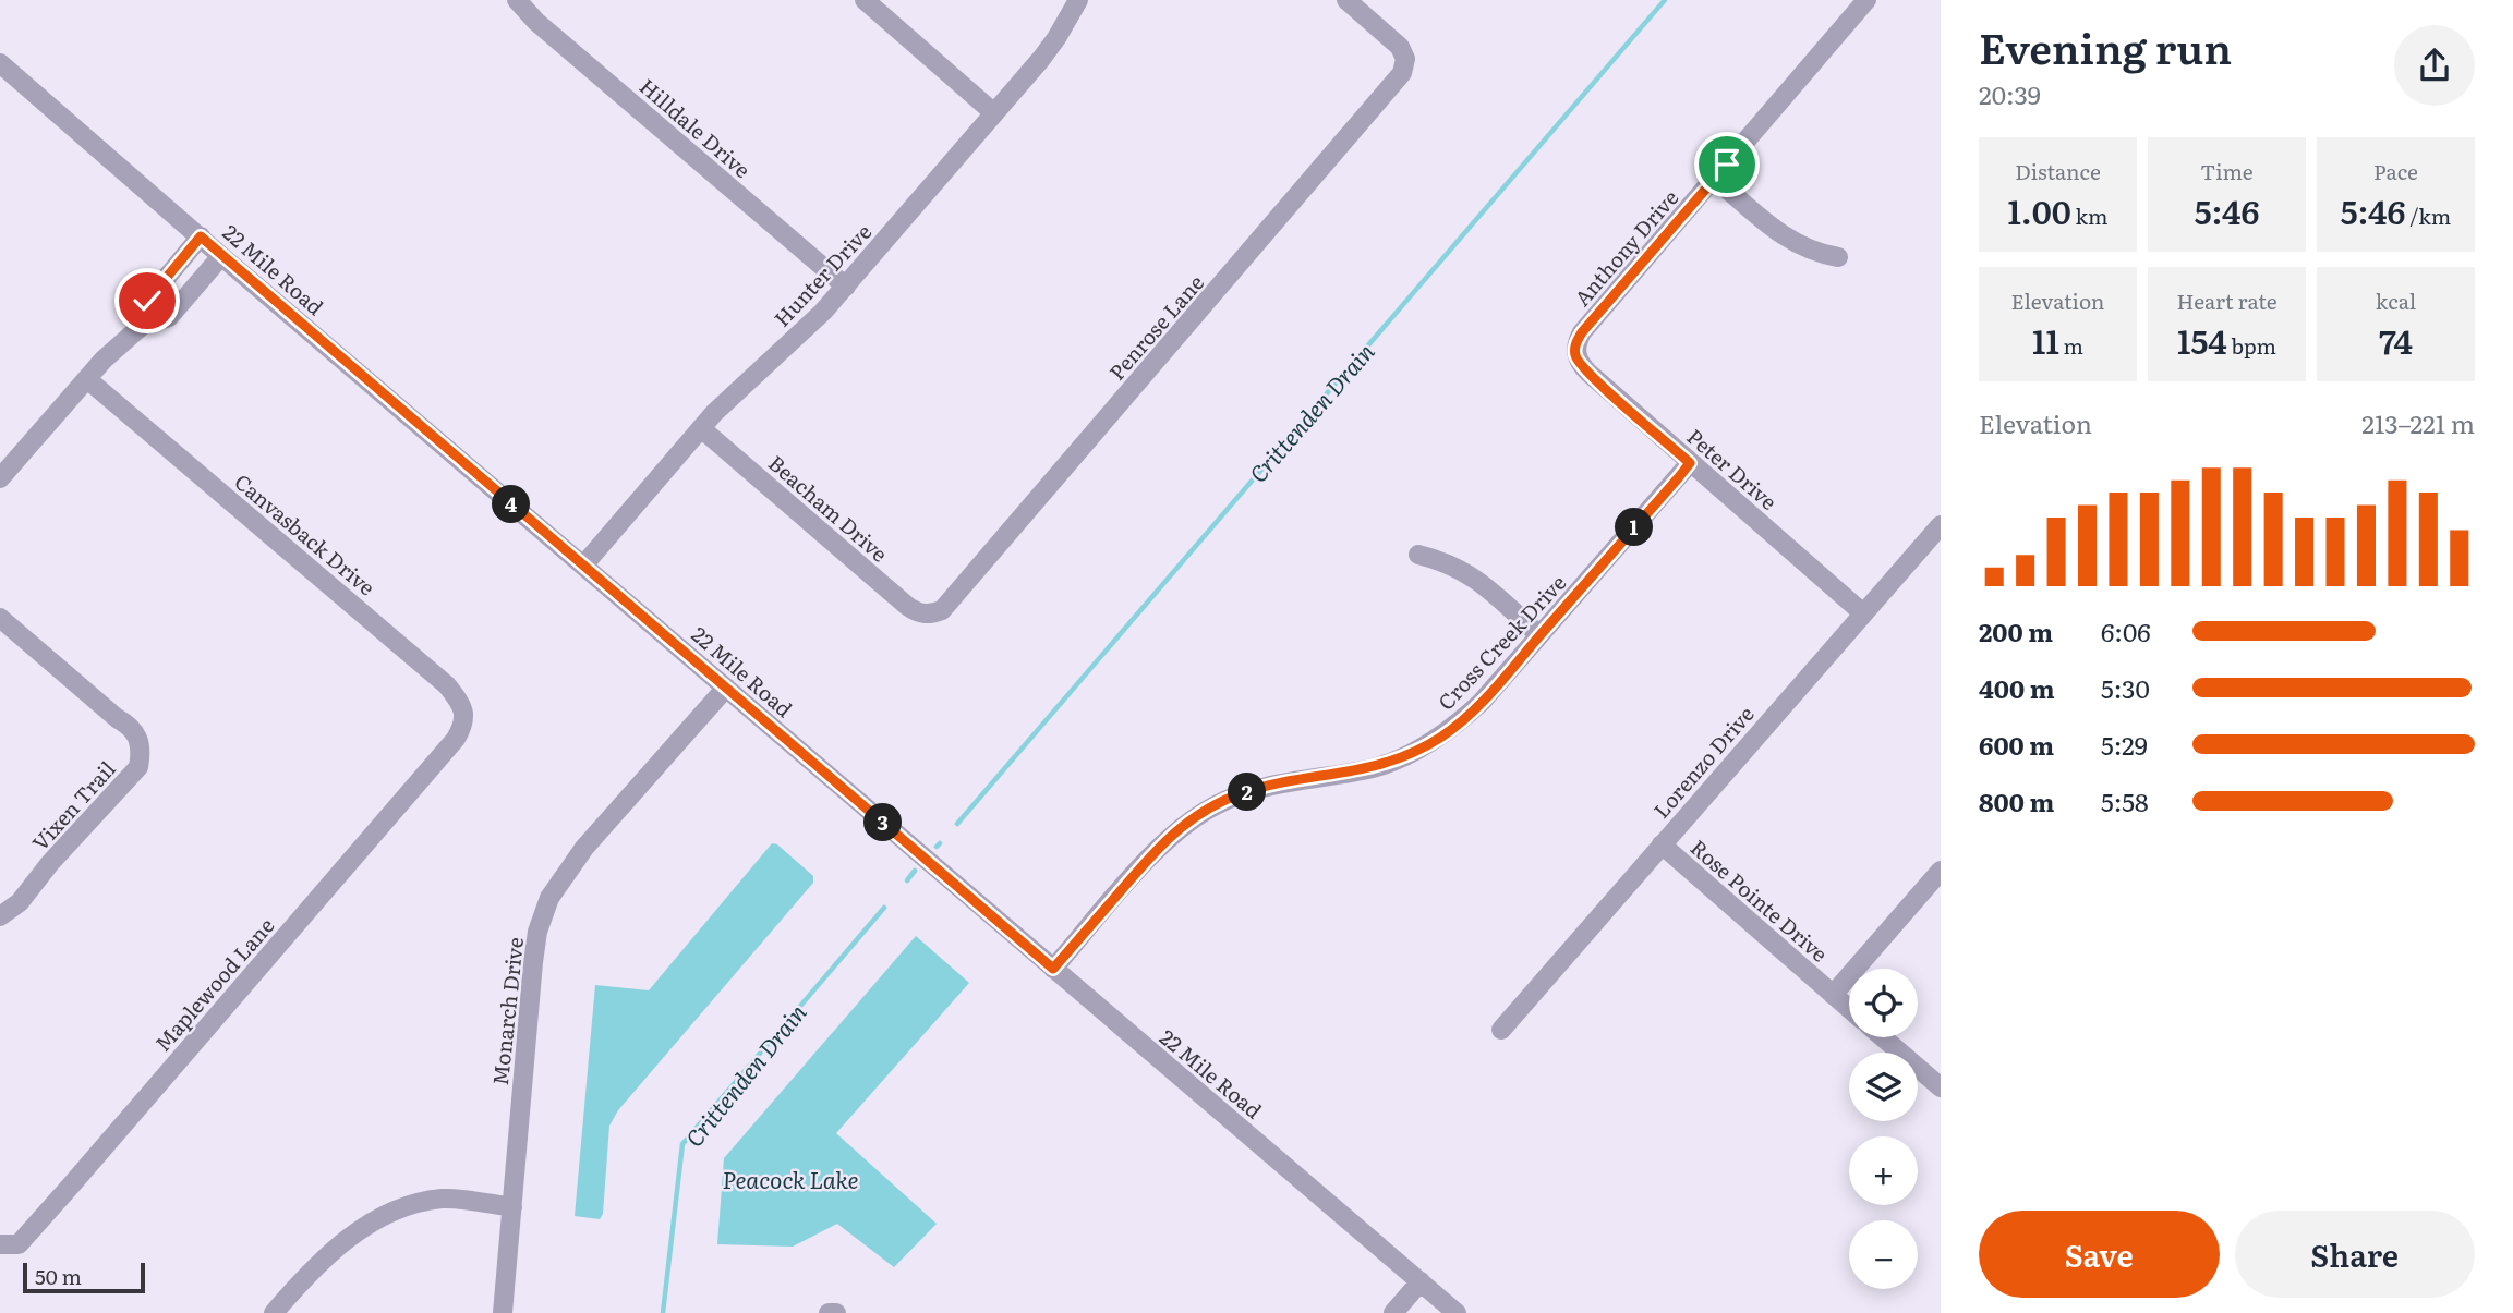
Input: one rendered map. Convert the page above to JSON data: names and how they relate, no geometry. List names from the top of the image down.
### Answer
{
  "streets": {
    "street": [
      "Hilldale Drive",
      "Anthony Drive",
      "22 Mile Road",
      "Hunter Drive",
      "Penrose Lane",
      "Peter Drive",
      "Beacham Drive",
      "Canvasback Drive",
      "Cross Creek Drive",
      "Lorenzo Drive",
      "Vixen Trail",
      "Rose Pointe Drive",
      "Maplewood Lane",
      "Monarch Drive"
    ]
  },
  "crossings": [
    ["Hilldale Drive", "Hunter Drive"],
    ["Anthony Drive", "Peter Drive"],
    ["22 Mile Road", "Hunter Drive"],
    ["22 Mile Road", "Cross Creek Drive"],
    ["22 Mile Road", "Monarch Drive"],
    ["Hunter Drive", "Beacham Drive"],
    ["Penrose Lane", "Beacham Drive"],
    ["Peter Drive", "Cross Creek Drive"],
    ["Peter Drive", "Lorenzo Drive"],
    ["Canvasback Drive", "Maplewood Lane"],
    ["Lorenzo Drive", "Rose Pointe Drive"]
  ],
  "water": ["Crittenden Drain", "Peacock Lake"],
  "scale_bar": "50 m",
  "page": {
    "heading": ["Evening run", "20:39"],
    "stats": [
      ["Distance", "1.00 km"],
      ["Time", "5:46"],
      ["Pace", "5:46 /km"],
      ["Elevation", "11 m"],
      ["Heart rate", "154 bpm"],
      ["kcal", "74"]
    ],
    "chart": ["Elevation", "213–221 m"],
    "pins": [
      "4",
      "1",
      "2",
      "3"
    ],
    "list": [
      {
        "name": "200 m",
        "note": "6:06"
      },
      {
        "name": "400 m",
        "note": "5:30"
      },
      {
        "name": "600 m",
        "note": "5:29"
      },
      {
        "name": "800 m",
        "note": "5:58"
      }
    ],
    "map_buttons": ["+", "−"],
    "buttons": ["Save", "Share"],
    "scale": "50 m"
  }
}
